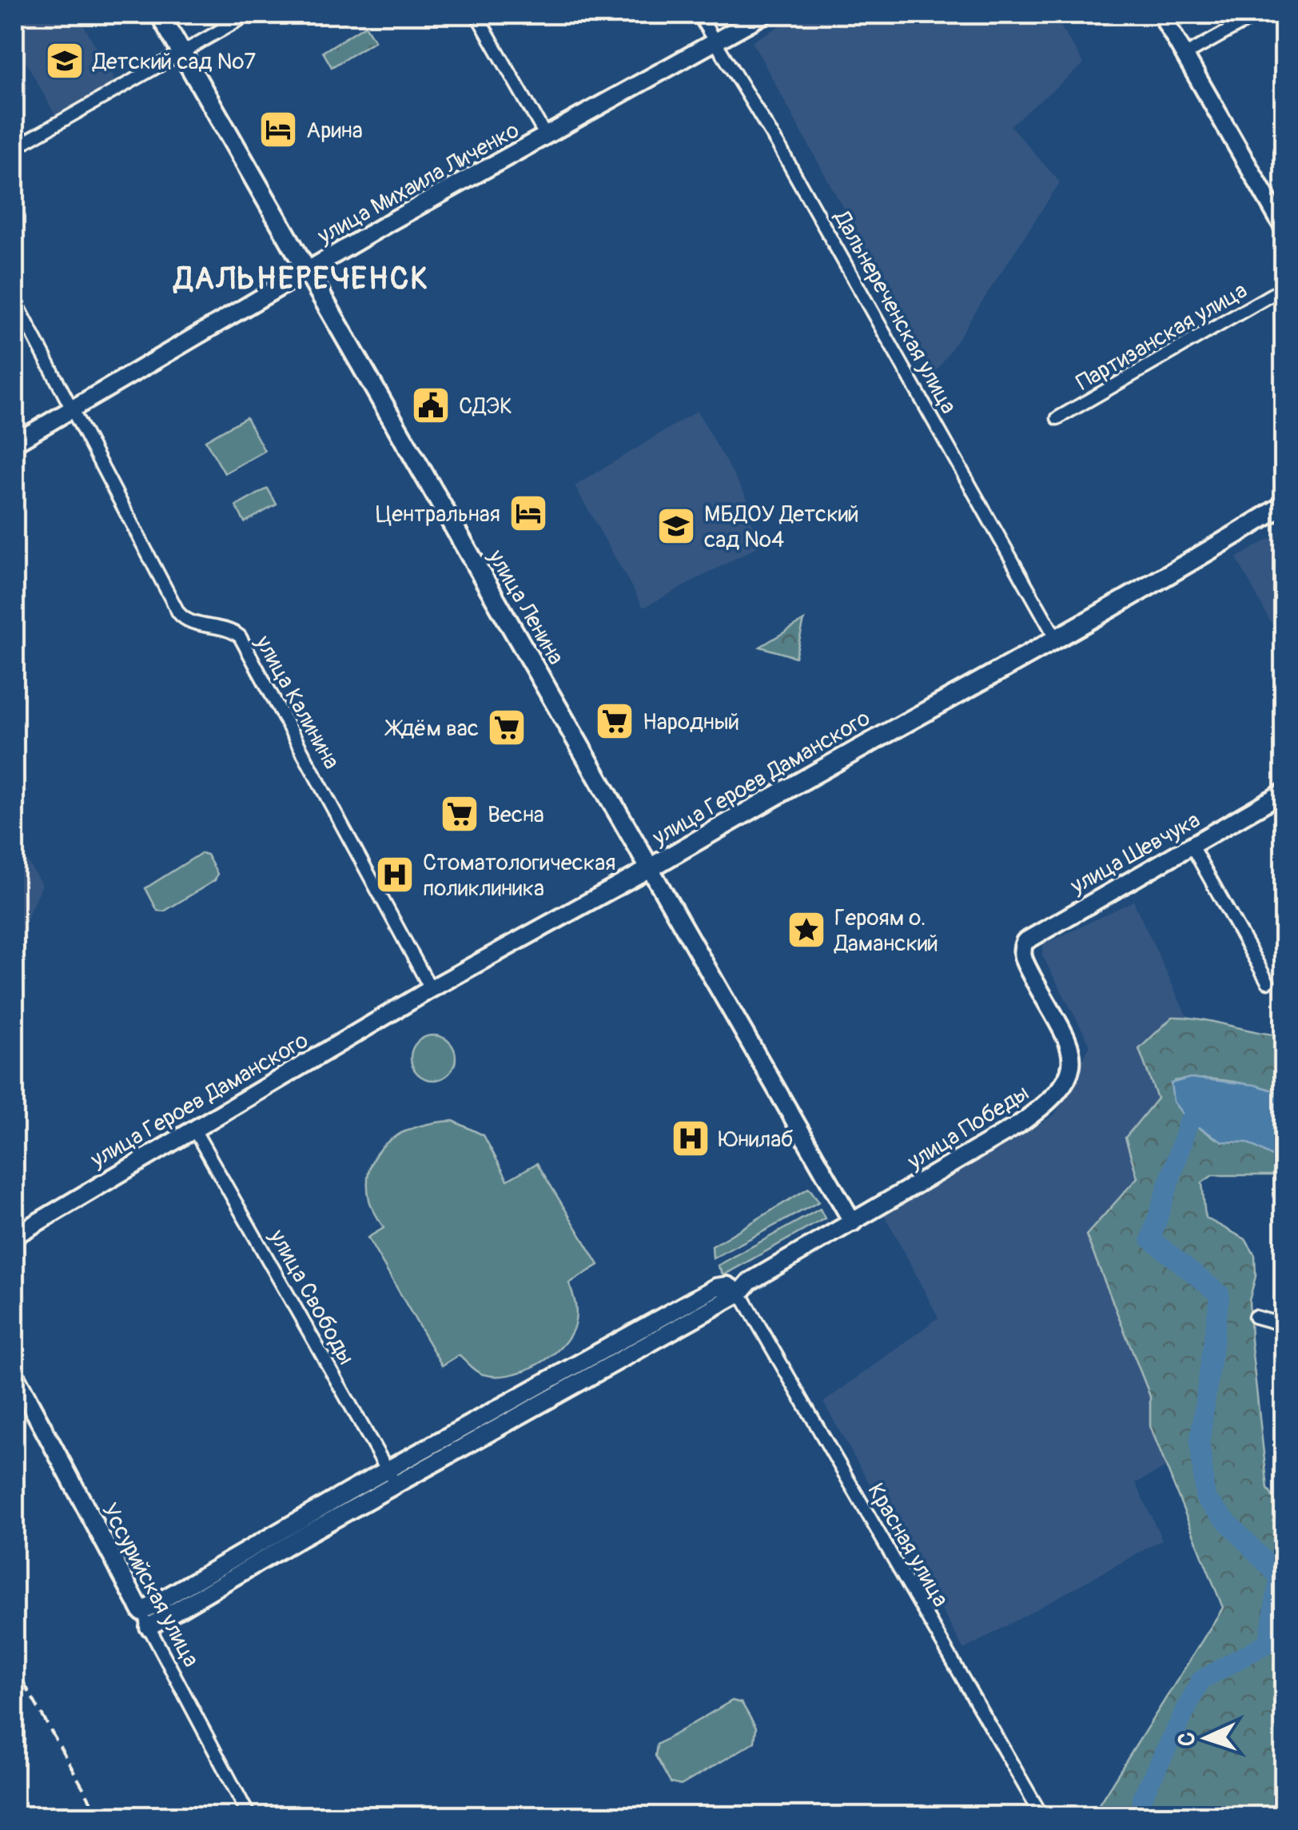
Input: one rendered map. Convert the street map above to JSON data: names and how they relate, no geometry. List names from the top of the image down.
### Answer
{
  "streets": {
    "main road": ["улица Ленина", "улица Героев Даманского"],
    "street": [
      "улица Михаила Личенко",
      "Дальнереченская улица",
      "Партизанская улица",
      "улица Калинина",
      "улица Шевчука",
      "улица Победы",
      "улица Свободы",
      "Красная улица",
      "Уссурийская улица"
    ]
  },
  "crossings": [
    ["улица Михаила Личенко", "Дальнереченская улица"],
    ["улица Михаила Личенко", "улица Ленина"],
    ["улица Михаила Личенко", "улица Калинина"],
    ["улица Ленина", "улица Героев Даманского"],
    ["улица Ленина", "улица Победы"],
    ["улица Калинина", "улица Героев Даманского"],
    ["улица Героев Даманского", "улица Свободы"],
    ["улица Шевчука", "улица Победы"],
    ["улица Победы", "улица Свободы"],
    ["улица Победы", "Красная улица"],
    ["улица Победы", "Уссурийская улица"]
  ],
  "districts": ["ДАЛЬНЕРЕЧЕНСК"],
  "places": {
    "school or university": ["Детский сад №7", "МБДОУ Детский сад №4"],
    "hotel": ["Арина", "Центральная"],
    "public building": ["СДЭК"],
    "supermarket": ["Народный", "Ждём вас", "Весна"],
    "hospital": ["Стоматологическая поликлиника", "Юнилаб"],
    "place": ["Героям о. Даманский"]
  },
  "north": "left"
}
